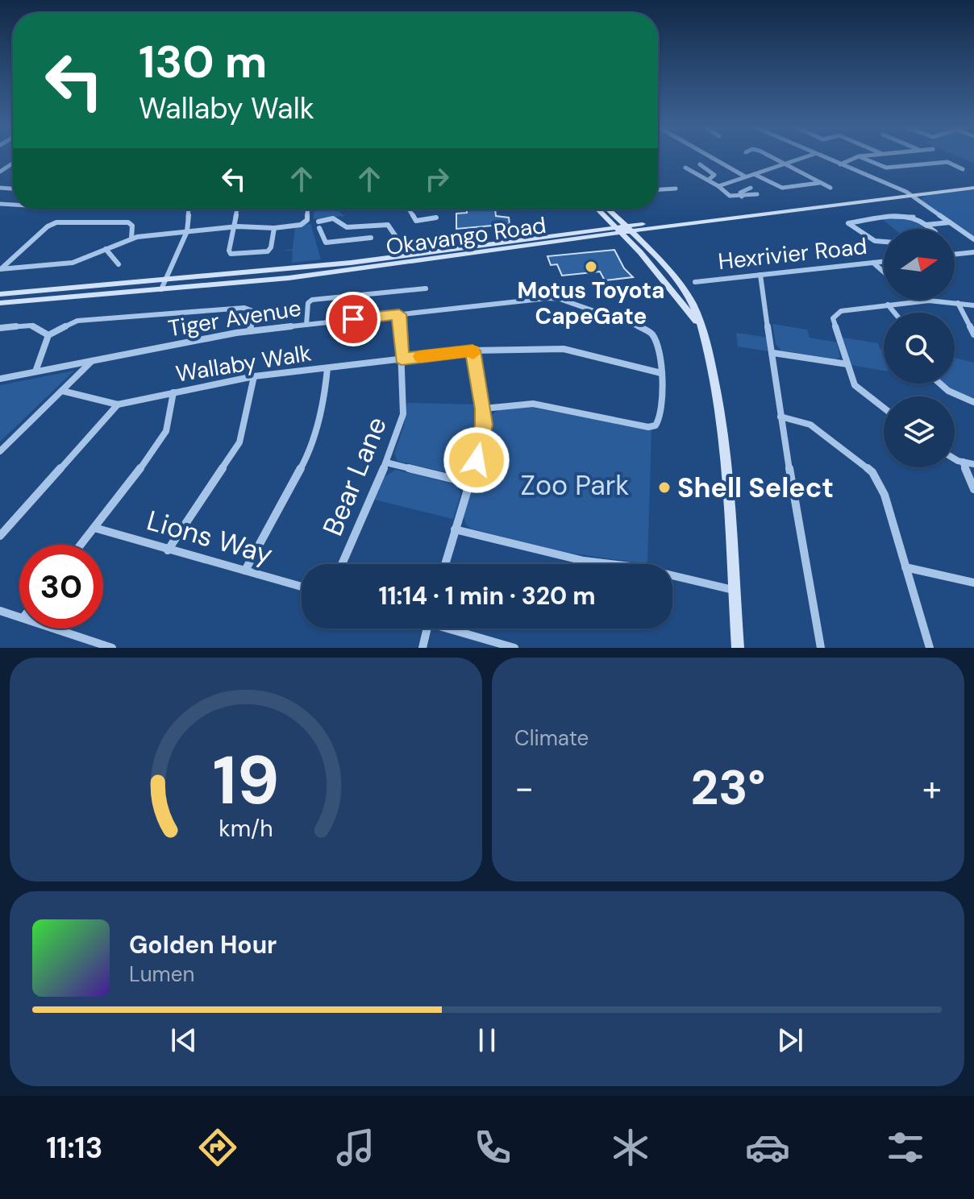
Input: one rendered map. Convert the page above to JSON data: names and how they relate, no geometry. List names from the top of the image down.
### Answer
{
  "streets": {
    "main road": ["Okavango Road"],
    "street": [
      "Hexrivier Road",
      "Tiger Avenue",
      "Wallaby Walk",
      "Bear Lane",
      "Lions Way"
    ]
  },
  "crossings": [
    ["Tiger Avenue", "Wallaby Walk"],
    ["Tiger Avenue", "Bear Lane"],
    ["Wallaby Walk", "Bear Lane"]
  ],
  "parks": ["Zoo Park"],
  "places": ["Motus Toyota CapeGate", "Shell Select"],
  "north": "right",
  "page": {
    "turn": ["130 m", "Wallaby Walk"],
    "limit": "30",
    "trip": "11:14 · 1 min · 320 m",
    "tile": "Climate",
    "heat": ["−", "23°", "+"],
    "song": ["Golden Hour", "Lumen"],
    "tabs": "11:13",
    "gauge": ["19", "km/h"]
  }
}
